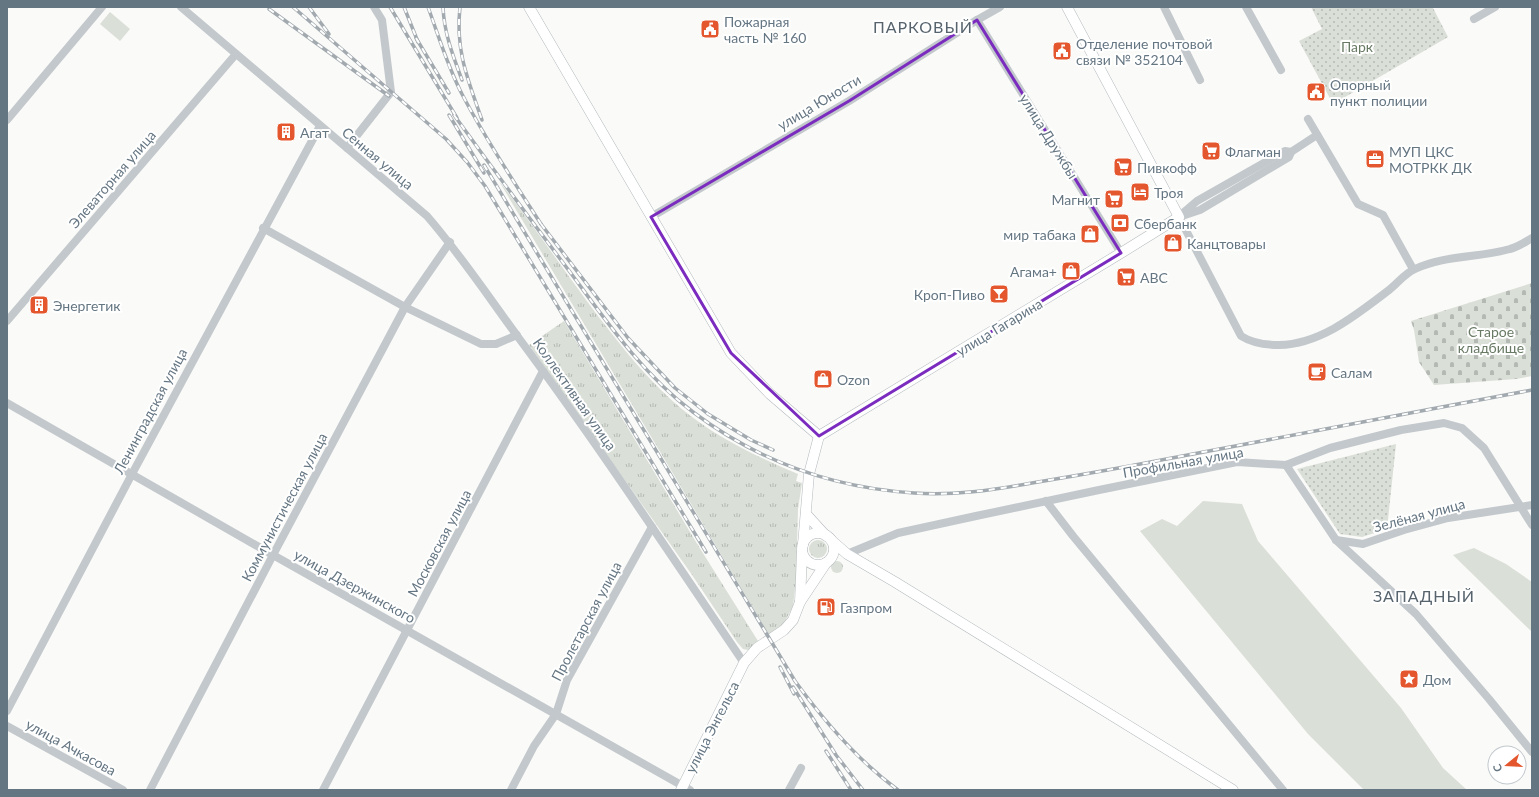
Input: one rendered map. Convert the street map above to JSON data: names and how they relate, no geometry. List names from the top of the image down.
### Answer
{
  "streets": {
    "main road": ["улица Гагарина", "улица Энгельса"],
    "street": [
      "улица Юности",
      "улица Дружбы",
      "Сенная улица",
      "Элеваторная улица",
      "Коллективная улица",
      "Ленинградская улица",
      "Профильная улица",
      "Коммунистическая улица",
      "Зелёная улица",
      "Московская улица",
      "улица Дзержинского",
      "Пролетарская улица",
      "улица Ачкасова"
    ]
  },
  "crossings": [
    ["улица Юности", "улица Дружбы"],
    ["улица Дружбы", "улица Гагарина"],
    ["Сенная улица", "Элеваторная улица"],
    ["Сенная улица", "Коллективная улица"],
    ["Сенная улица", "Ленинградская улица"],
    ["Сенная улица", "Коммунистическая улица"],
    ["Коллективная улица", "Ленинградская улица"],
    ["Коллективная улица", "Коммунистическая улица"],
    ["Коллективная улица", "Московская улица"],
    ["Коллективная улица", "Пролетарская улица"],
    ["Коллективная улица", "улица Энгельса"],
    ["Ленинградская улица", "улица Дзержинского"],
    ["Профильная улица", "Зелёная улица"],
    ["Коммунистическая улица", "улица Дзержинского"],
    ["Московская улица", "улица Дзержинского"],
    ["улица Дзержинского", "Пролетарская улица"],
    ["улица Дзержинского", "улица Энгельса"]
  ],
  "districts": ["ПАРКОВЫЙ", "ЗАПАДНЫЙ"],
  "parks": ["Парк", "Старое кладбище"],
  "places": {
    "public building": ["Пожарная часть № 160", "Отделение почтовой связи № 352104", "Опорный пункт полиции"],
    "building": ["Агат", "Энергетик"],
    "supermarket": [
      "Флагман",
      "Пивкофф",
      "Магнит",
      "ABC"
    ],
    "office": ["МУП ЦКС МОТРКК ДК"],
    "hotel": ["Троя"],
    "bank": ["Сбербанк"],
    "shop": [
      "мир табака",
      "Канцтовары",
      "Агама+",
      "Ozon"
    ],
    "bar": ["Кроп-Пиво"],
    "cafe": ["Салам"],
    "fuel station": ["Газпром"],
    "place": ["Дом"]
  },
  "north": "left"
}
